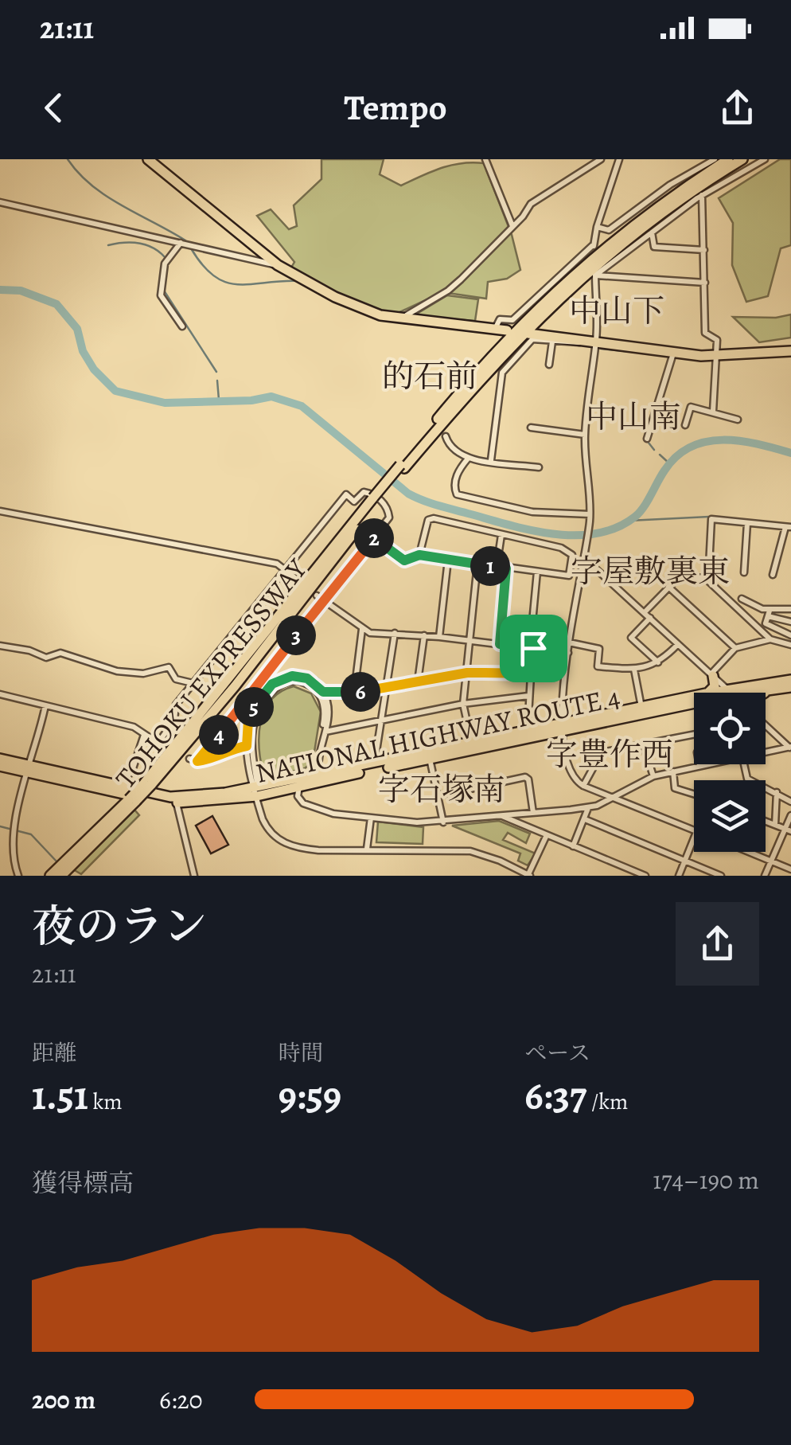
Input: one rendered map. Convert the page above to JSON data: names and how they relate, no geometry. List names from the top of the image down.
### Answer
{
  "streets": {
    "highway": ["TOHOKU EXPRESSWAY", "NATIONAL HIGHWAY ROUTE 4"]
  },
  "districts": [
    "中山下",
    "的石前",
    "中山南",
    "字屋敷裏東",
    "字豊作西",
    "字石塚南"
  ],
  "page": {
    "status": "21:11",
    "header": "Tempo",
    "pins": [
      "2",
      "1",
      "3",
      "6",
      "5",
      "4"
    ],
    "heading": ["夜のラン", "21:11"],
    "stats": [
      ["距離", "1.51 km"],
      ["時間", "9:59"],
      ["ペース", "6:37 /km"]
    ],
    "chart": ["獲得標高", "174–190 m"],
    "list": [
      {
        "name": "200 m",
        "note": "6:20"
      }
    ]
  }
}
